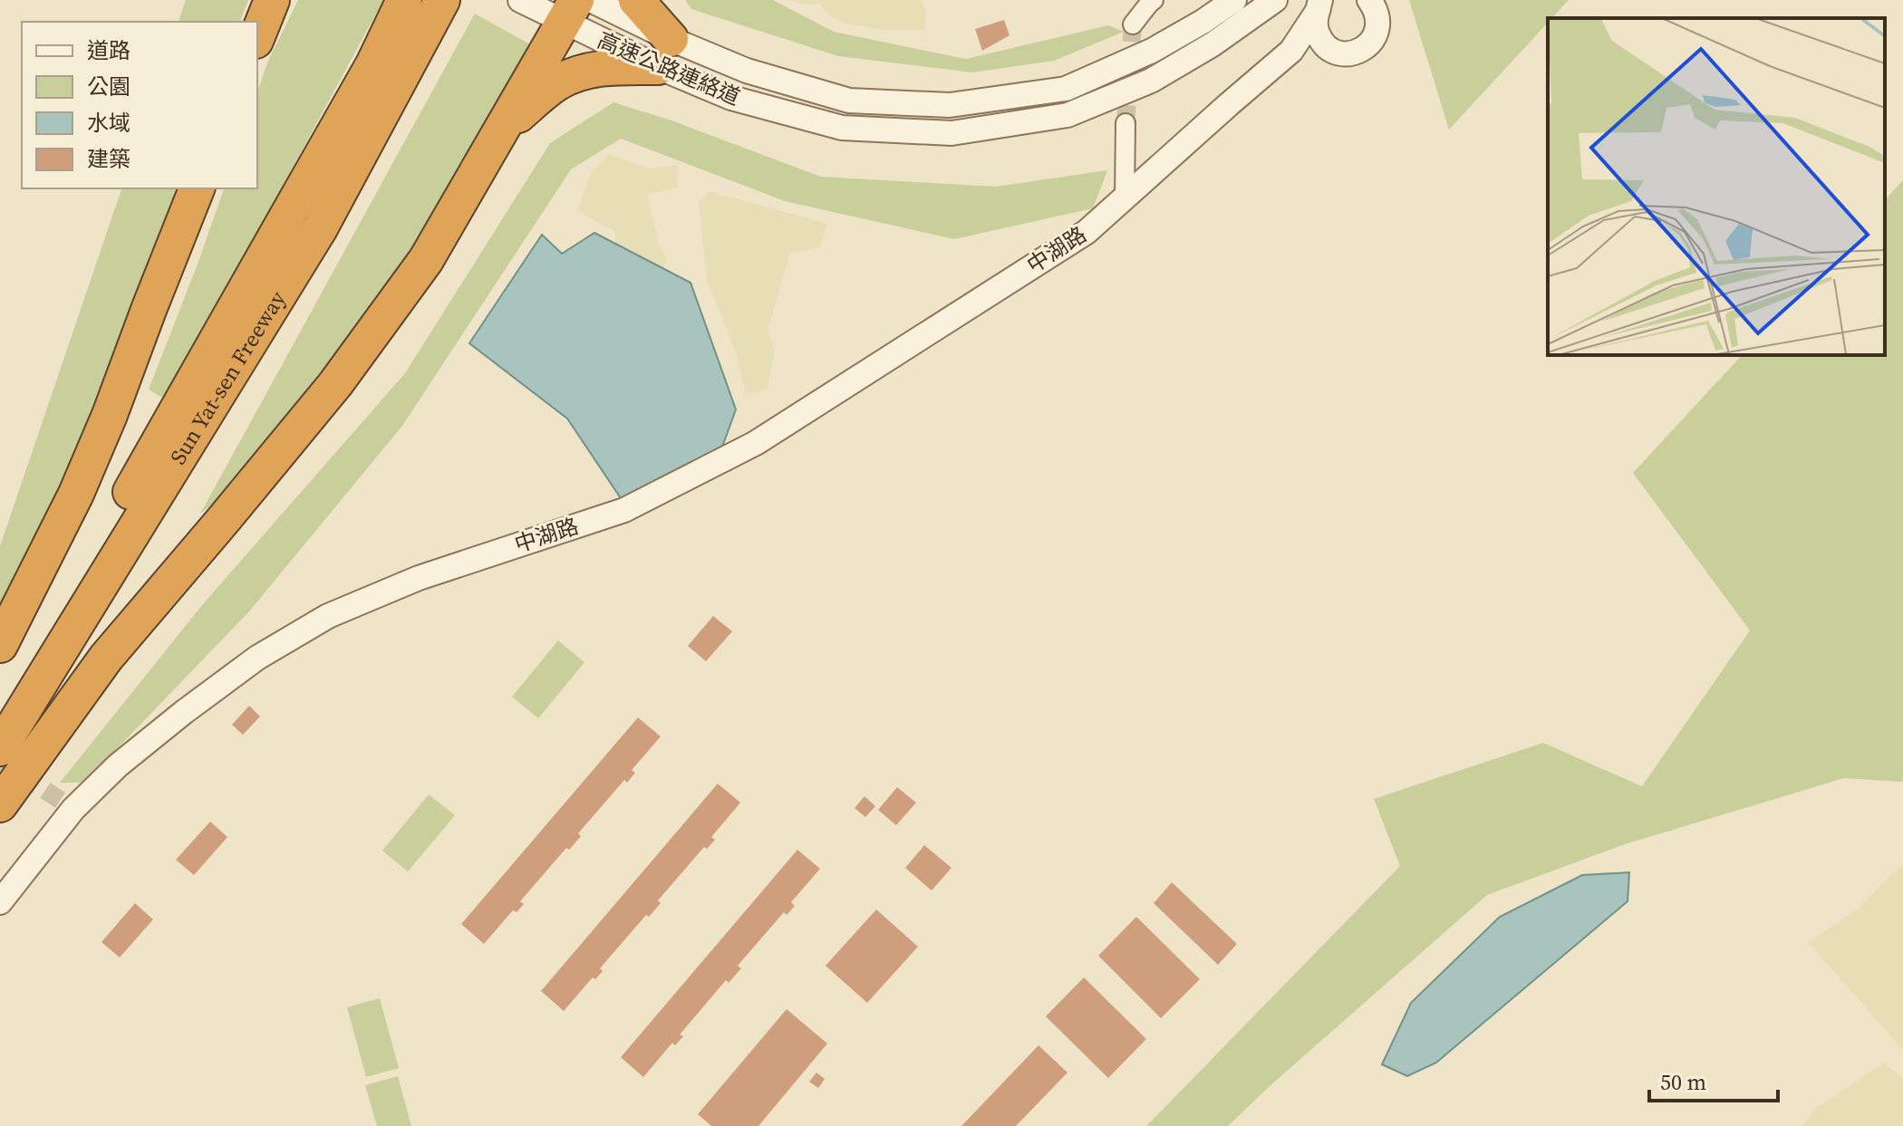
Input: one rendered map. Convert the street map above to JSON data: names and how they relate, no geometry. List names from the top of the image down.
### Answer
{
  "streets": {
    "highway": ["Sun Yat-sen Freeway"],
    "street": ["高速公路連絡道", "中湖路"]
  },
  "legend": [
    "道路",
    "公園",
    "水域",
    "建築"
  ],
  "scale_bar": "50 m"
}
